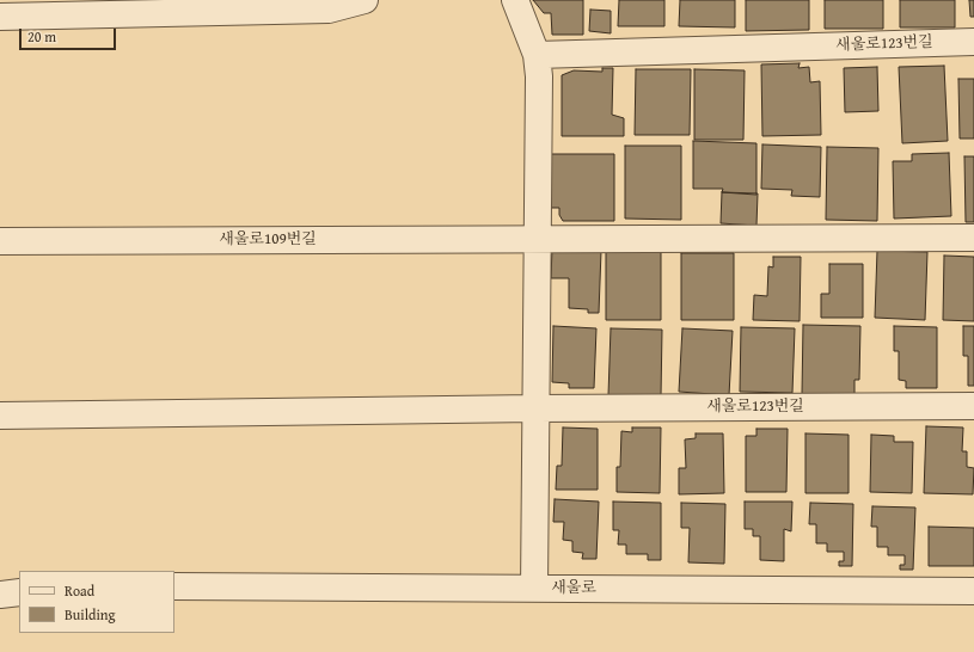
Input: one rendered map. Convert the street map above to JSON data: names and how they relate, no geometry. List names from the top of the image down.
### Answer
{
  "streets": {
    "street": ["새울로123번길", "새울로109번길", "새울로"]
  },
  "legend": ["Road", "Building"],
  "scale_bar": "20 m"
}
